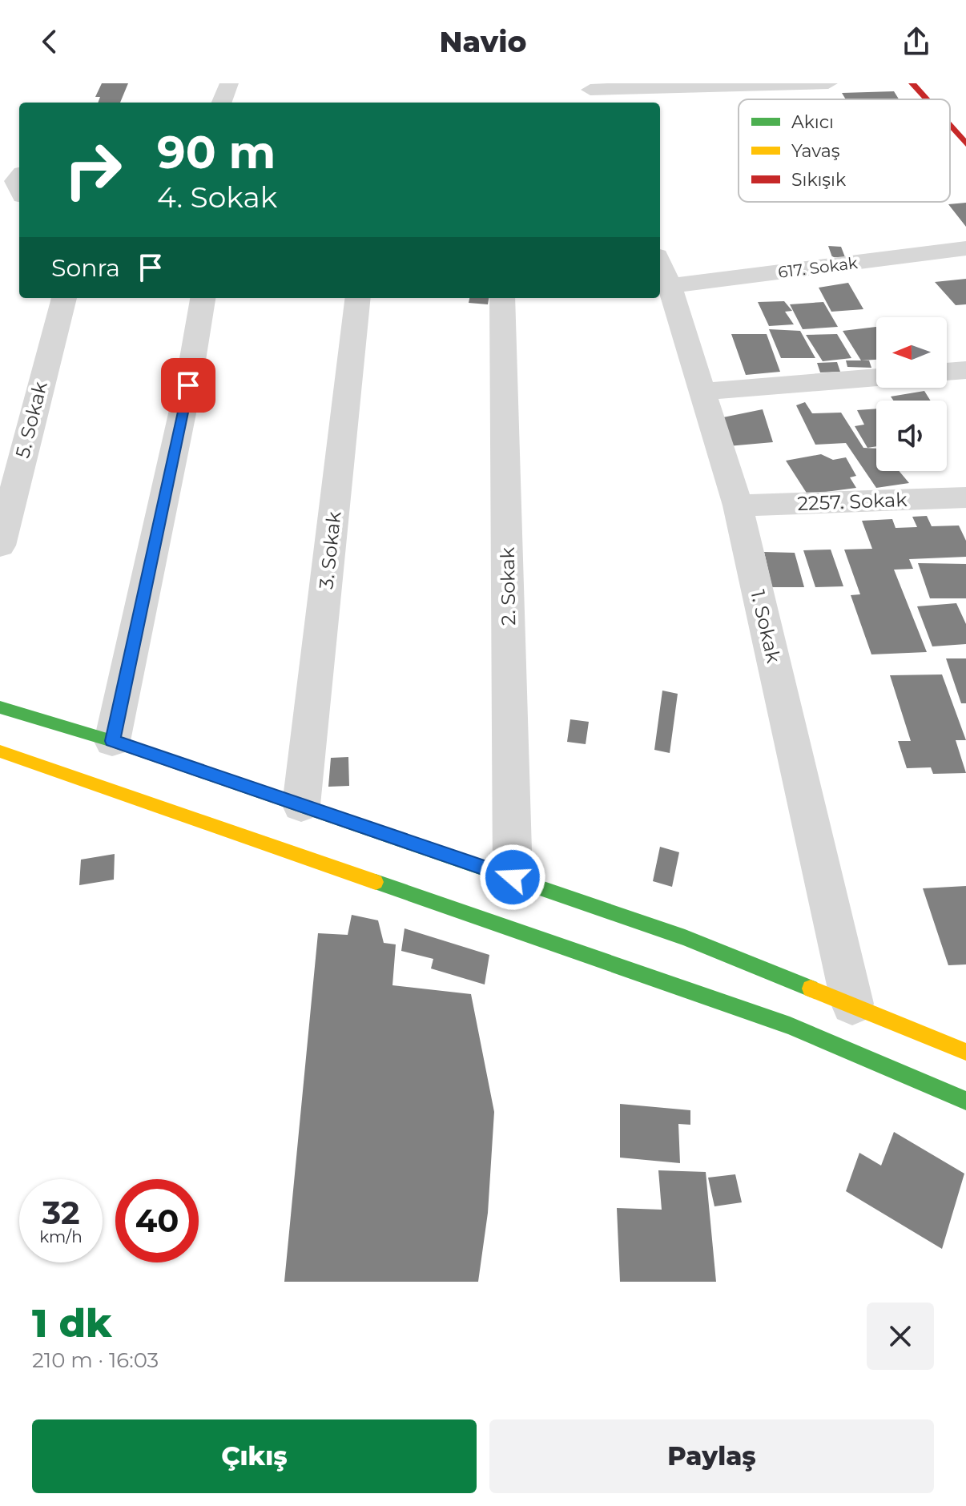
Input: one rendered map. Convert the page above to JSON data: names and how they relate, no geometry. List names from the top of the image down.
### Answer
{
  "streets": {
    "street": [
      "617. Sokak",
      "5. Sokak",
      "2257. Sokak",
      "3. Sokak",
      "2. Sokak",
      "1. Sokak"
    ]
  },
  "crossings": [
    ["617. Sokak", "1. Sokak"],
    ["2257. Sokak", "1. Sokak"]
  ],
  "legend": ["Akıcı", "Yavaş", "Sıkışık"],
  "north": "left",
  "page": {
    "header": "Navio",
    "turn": ["90 m", "4. Sokak"],
    "then": "Sonra",
    "speed": "32 km/h",
    "limit": "40",
    "heading": ["1 dk", "210 m · 16:03"],
    "buttons": ["Çıkış", "Paylaş"]
  }
}
